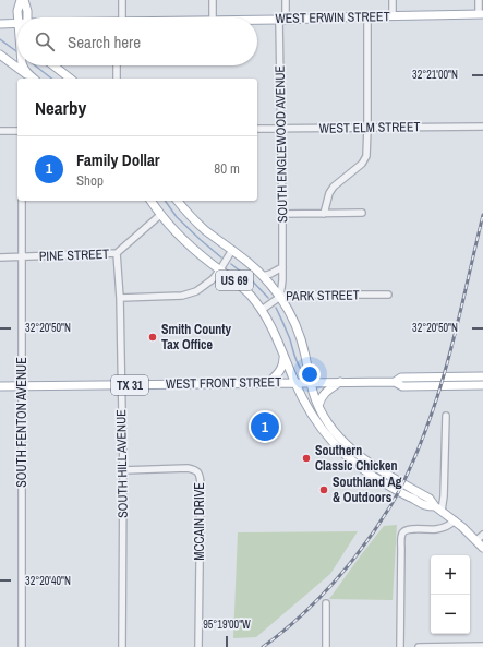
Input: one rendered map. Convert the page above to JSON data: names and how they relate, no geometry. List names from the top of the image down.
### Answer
{
  "streets": {
    "main road": [
      "WEST ERWIN STREET",
      "US 69",
      "WEST FRONT STREET",
      "TX 31"
    ],
    "street": [
      "WEST ELM STREET",
      "SOUTH ENGLEWOOD AVENUE",
      "PINE STREET",
      "PARK STREET",
      "SOUTH FENTON AVENUE",
      "SOUTH HILL AVENUE",
      "MCCAIN DRIVE"
    ]
  },
  "crossings": [
    ["WEST ERWIN STREET", "SOUTH ENGLEWOOD AVENUE"],
    ["WEST ELM STREET", "SOUTH ENGLEWOOD AVENUE"],
    ["SOUTH ENGLEWOOD AVENUE", "US 69"],
    ["SOUTH ENGLEWOOD AVENUE", "PARK STREET"],
    ["PINE STREET", "US 69"],
    ["PINE STREET", "SOUTH FENTON AVENUE"],
    ["PINE STREET", "SOUTH HILL AVENUE"],
    ["US 69", "PARK STREET"],
    ["US 69", "WEST FRONT STREET"],
    ["WEST FRONT STREET", "SOUTH FENTON AVENUE"],
    ["WEST FRONT STREET", "SOUTH HILL AVENUE"],
    ["SOUTH HILL AVENUE", "MCCAIN DRIVE"]
  ],
  "places": ["Smith County Tax Office", "Southern Classic Chicken", "Southland Ag & Outdoors"],
  "page": {
    "search": "Search here",
    "heading": "Nearby",
    "list": [
      {
        "mark": "1",
        "name": "Family Dollar",
        "note": "Shop",
        "value": "80 m"
      }
    ],
    "pins": "1",
    "map_buttons": ["+", "−"]
  },
  "coordinates": [
    "32°21'00\"N",
    "32°20'50\"N",
    "32°20'40\"N",
    "95°19'00\"W"
  ]
}
